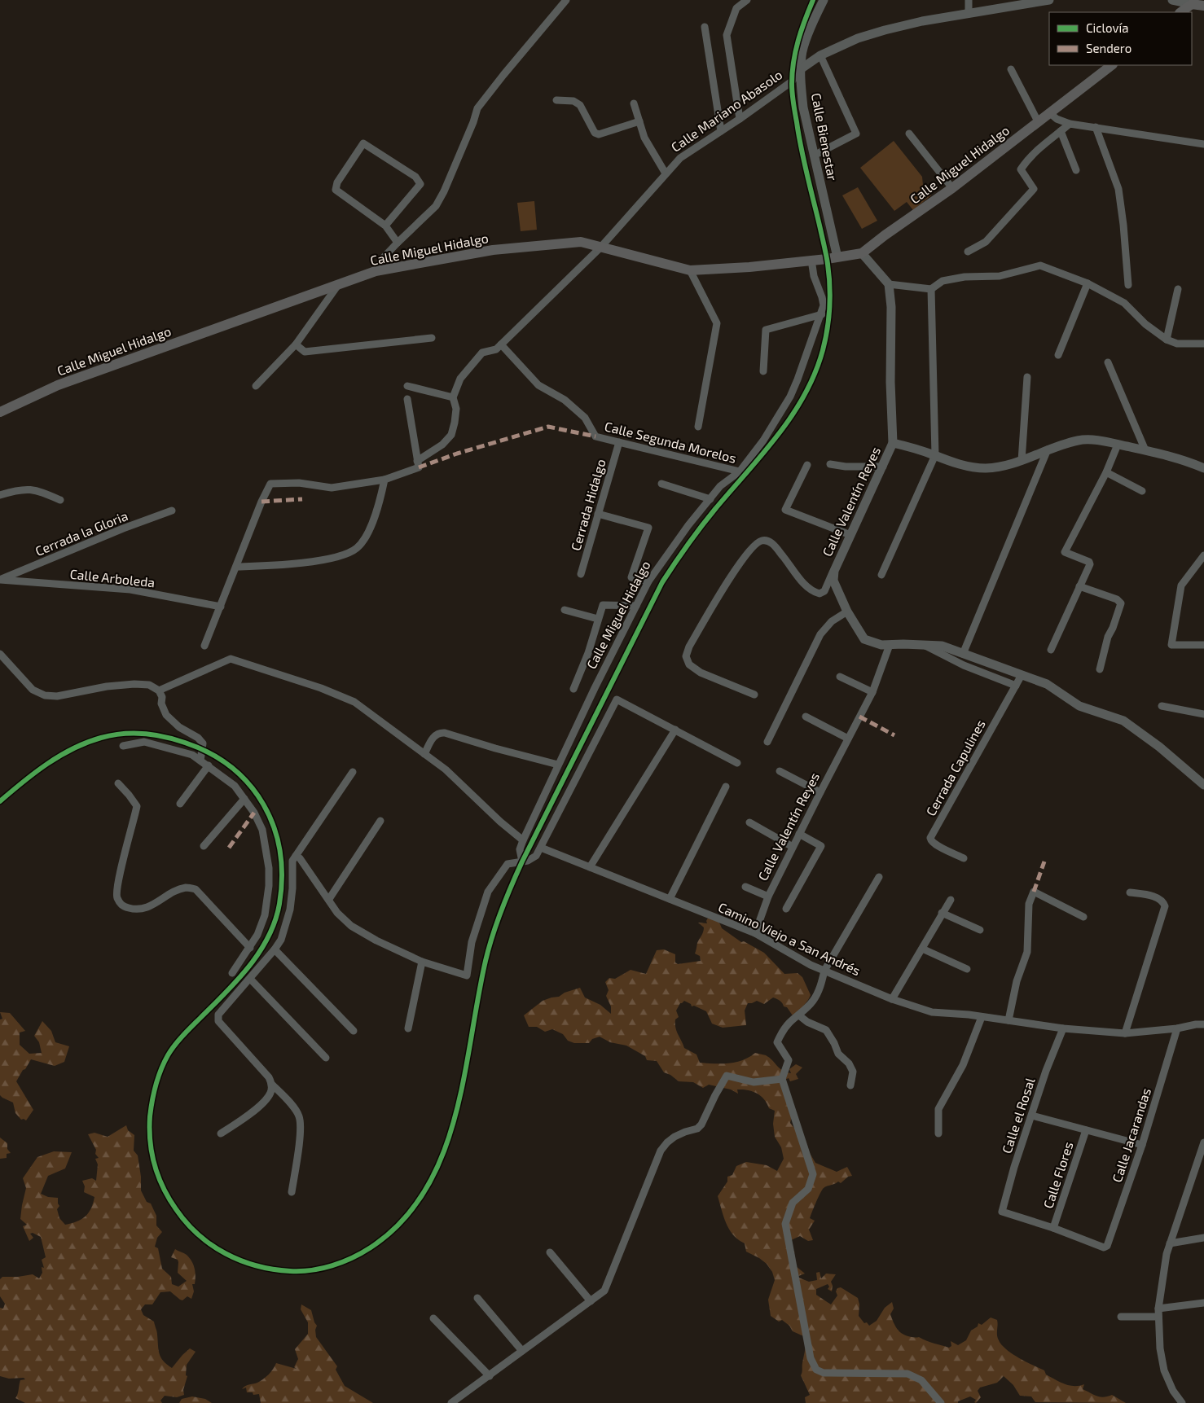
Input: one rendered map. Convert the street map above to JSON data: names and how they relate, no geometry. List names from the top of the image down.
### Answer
{
  "streets": {
    "main road": ["Calle Miguel Hidalgo"],
    "street": [
      "Calle Mariano Abasolo",
      "Calle Bienestar",
      "Calle Segunda Morelos",
      "Calle Valentín Reyes",
      "Cerrada Hidalgo",
      "Cerrada la Gloria",
      "Calle Arboleda",
      "Cerrada Capulines",
      "Camino Viejo a San Andrés",
      "Calle el Rosal",
      "Calle Jacarandas",
      "Calle Flores"
    ]
  },
  "crossings": [
    ["Calle Mariano Abasolo", "Calle Bienestar"],
    ["Calle Mariano Abasolo", "Calle Miguel Hidalgo"],
    ["Calle Mariano Abasolo", "Calle Segunda Morelos"],
    ["Calle Bienestar", "Calle Miguel Hidalgo"],
    ["Calle Miguel Hidalgo", "Calle Segunda Morelos"],
    ["Calle Segunda Morelos", "Cerrada Hidalgo"],
    ["Calle Valentín Reyes", "Cerrada Capulines"],
    ["Calle Valentín Reyes", "Camino Viejo a San Andrés"],
    ["Cerrada la Gloria", "Calle Arboleda"],
    ["Camino Viejo a San Andrés", "Calle el Rosal"],
    ["Camino Viejo a San Andrés", "Calle Jacarandas"],
    ["Calle el Rosal", "Calle Jacarandas"],
    ["Calle el Rosal", "Calle Flores"],
    ["Calle Jacarandas", "Calle Flores"]
  ],
  "legend": ["Ciclovía", "Sendero"]
}
